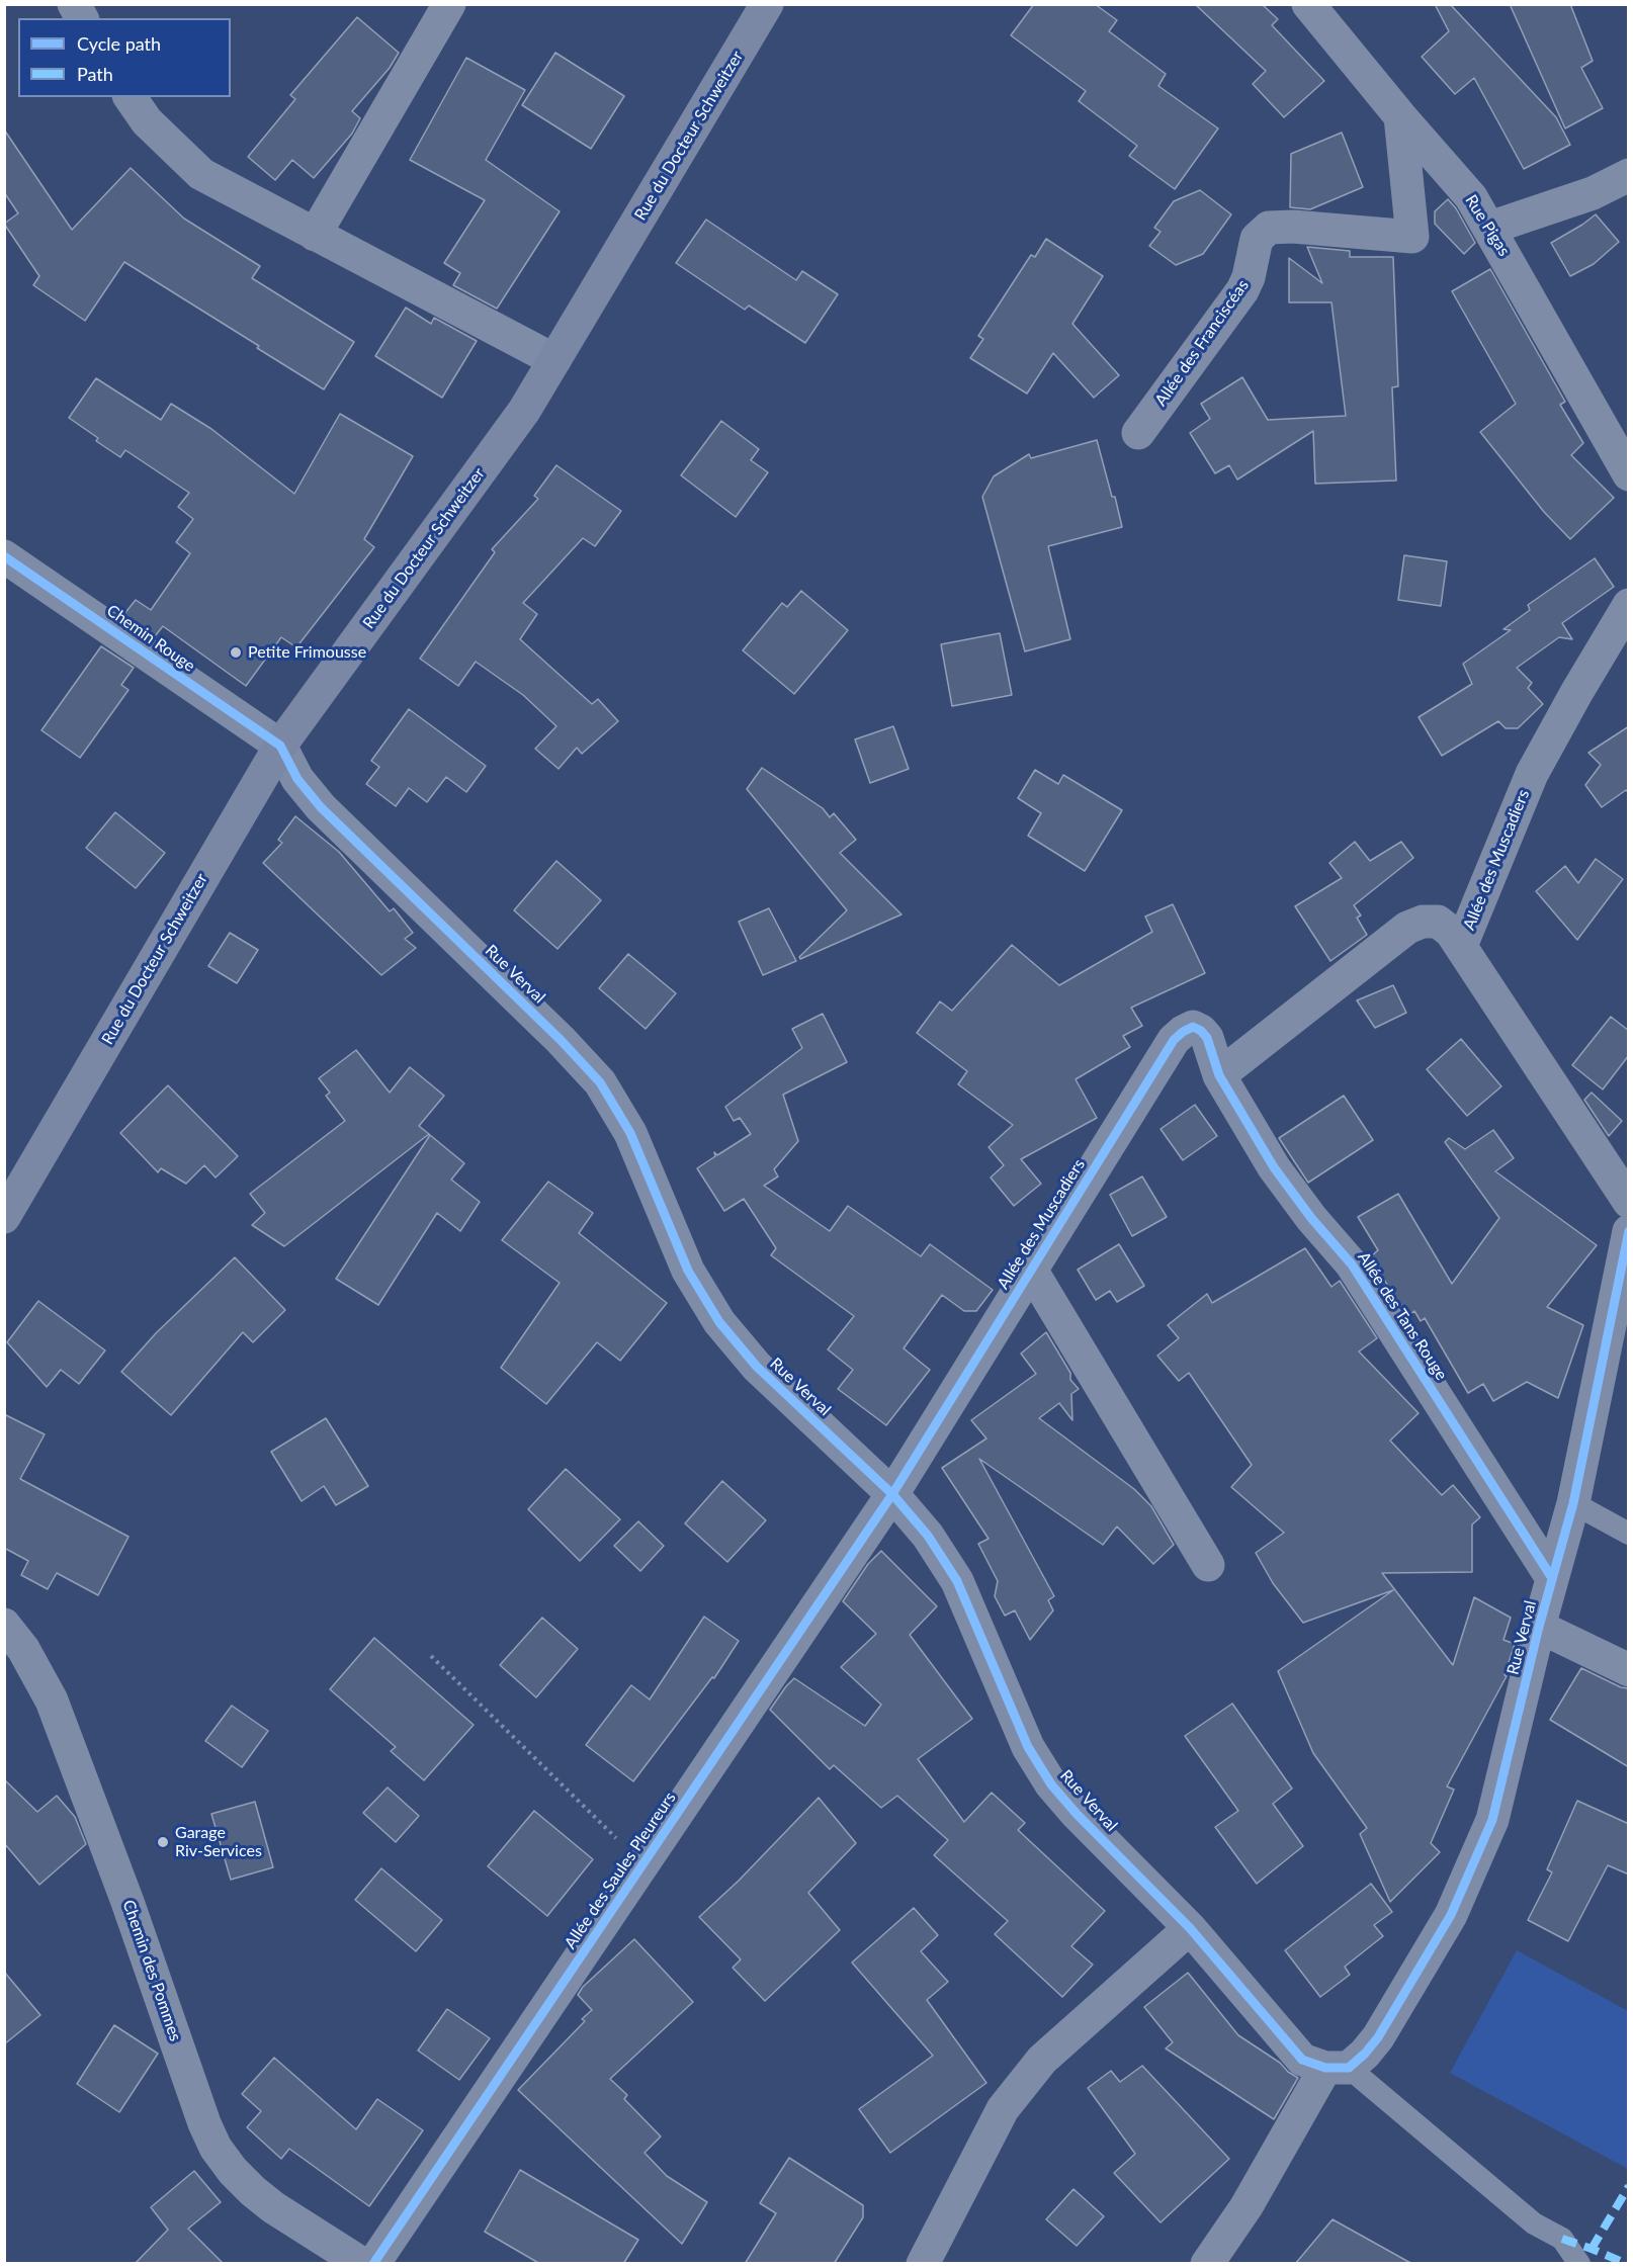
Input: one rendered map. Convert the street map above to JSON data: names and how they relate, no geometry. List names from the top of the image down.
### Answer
{
  "streets": {
    "main road": ["Rue du Docteur Schweitzer"],
    "street": [
      "Rue Pigas",
      "Allée des Franciscéas",
      "Chemin Rouge",
      "Allée des Muscadiers",
      "Rue Verval",
      "Allée des Tans Rouge",
      "Allée des Saules Pleureurs",
      "Chemin des Pommes"
    ]
  },
  "crossings": [
    ["Rue du Docteur Schweitzer", "Chemin Rouge"],
    ["Rue du Docteur Schweitzer", "Rue Verval"],
    ["Rue Pigas", "Allée des Franciscéas"],
    ["Chemin Rouge", "Rue Verval"],
    ["Allée des Muscadiers", "Rue Verval"],
    ["Allée des Muscadiers", "Allée des Tans Rouge"],
    ["Allée des Muscadiers", "Allée des Saules Pleureurs"],
    ["Rue Verval", "Allée des Tans Rouge"],
    ["Rue Verval", "Allée des Saules Pleureurs"]
  ],
  "places": ["Petite Frimousse", "Garage Riv-Services"],
  "legend": ["Cycle path", "Path"]
}
